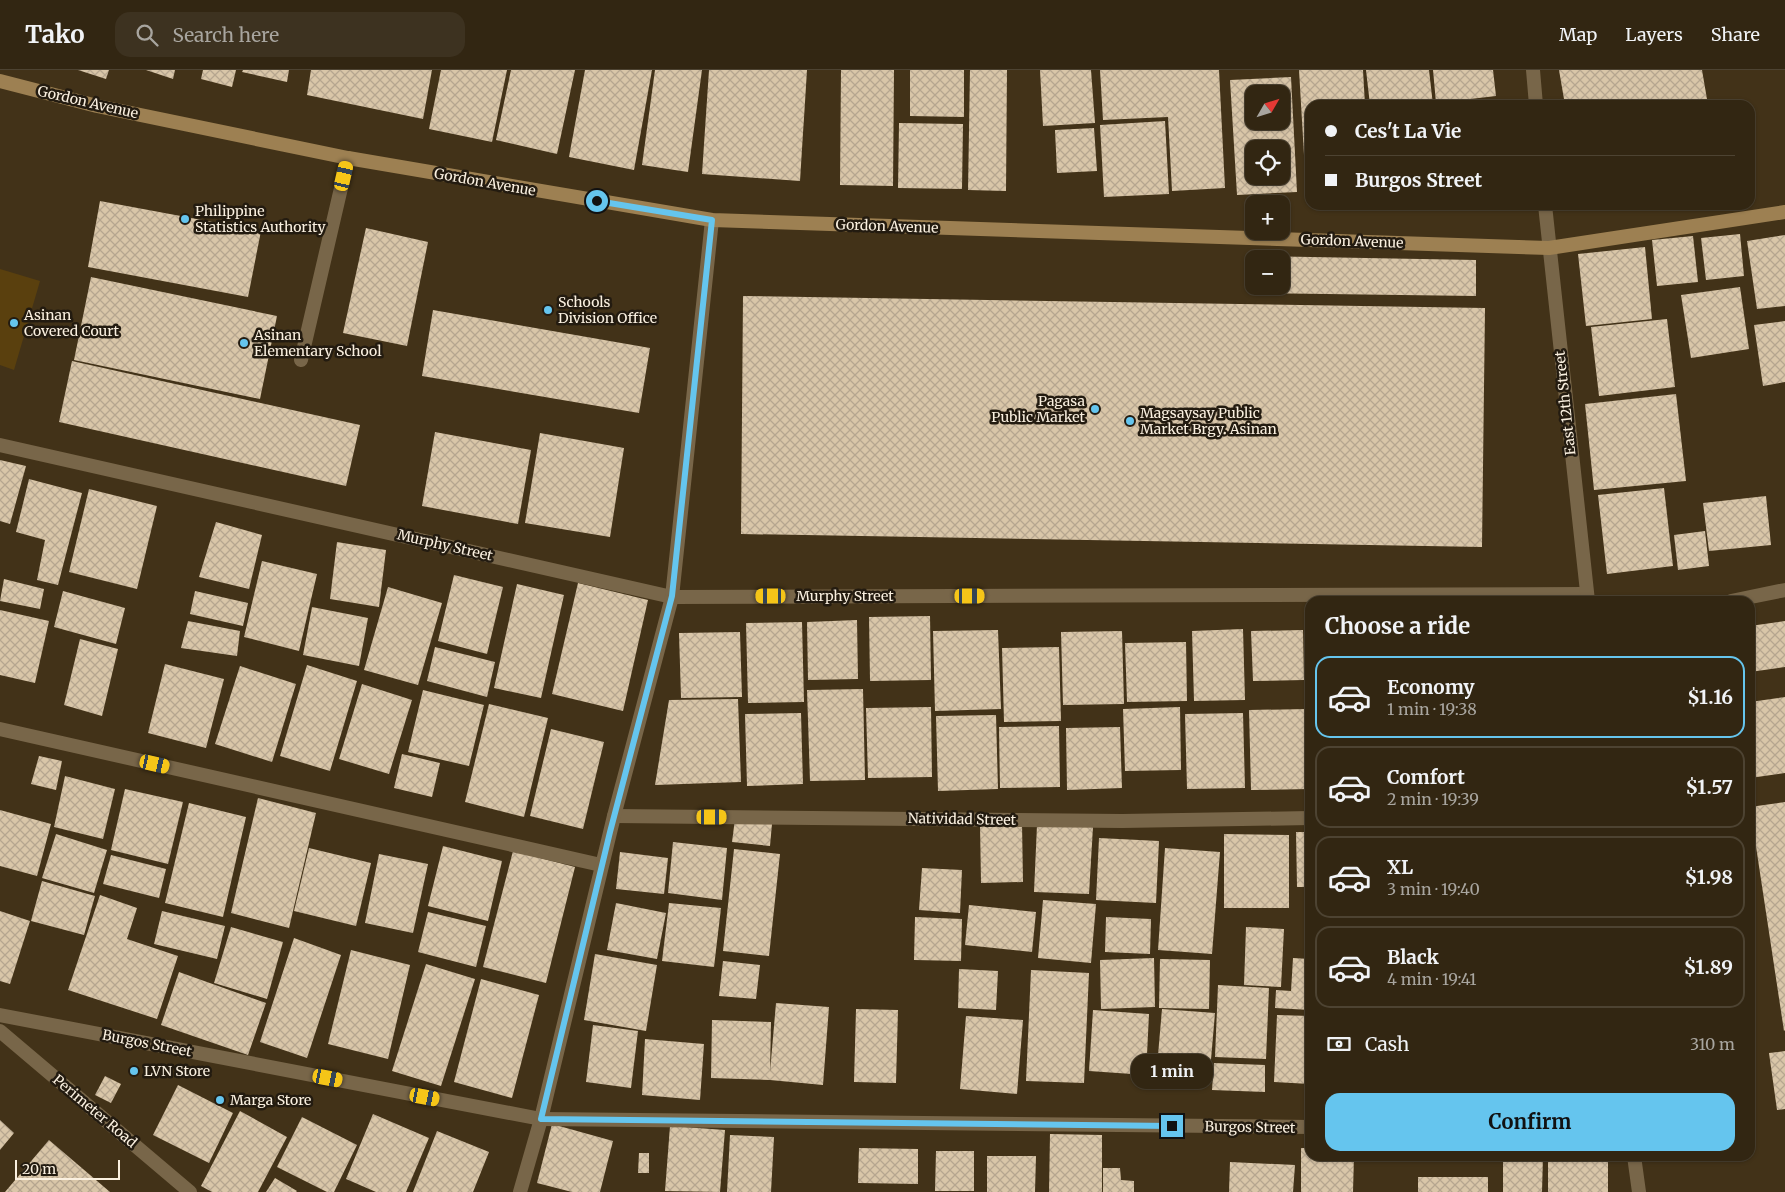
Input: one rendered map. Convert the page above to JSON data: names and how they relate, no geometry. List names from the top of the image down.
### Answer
{
  "streets": {
    "main road": ["Gordon Avenue"],
    "street": [
      "East 12th Street",
      "Murphy Street",
      "Natividad Street",
      "Burgos Street",
      "Perimeter Road"
    ]
  },
  "crossings": [
    ["Gordon Avenue", "East 12th Street"]
  ],
  "places": [
    "Philippine Statistics Authority",
    "Schools Division Office",
    "Asinan Covered Court",
    "Asinan Elementary School",
    "Pagasa Public Market",
    "Magsaysay Public Market Brgy. Asinan",
    "LVN Store",
    "Marga Store"
  ],
  "scale_bar": "20 m",
  "north": "top right",
  "page": {
    "header": "Tako",
    "search": "Search here",
    "nav": ["Map", "Layers", "Share"],
    "map_buttons": ["+", "−"],
    "banner": ["Ces't La Vie", "Burgos Street"],
    "heading": "Choose a ride",
    "list": [
      {
        "name": "Economy",
        "note": "1 min · 19:38",
        "value": "$1.16"
      },
      {
        "name": "Comfort",
        "note": "2 min · 19:39",
        "value": "$1.57"
      },
      {
        "name": "XL",
        "note": "3 min · 19:40",
        "value": "$1.98"
      },
      {
        "name": "Black",
        "note": "4 min · 19:41",
        "value": "$1.89"
      }
    ],
    "pay": ["Cash", "310 m"],
    "bubble": "1 min",
    "buttons": "Confirm",
    "scale": "20 m"
  }
}
